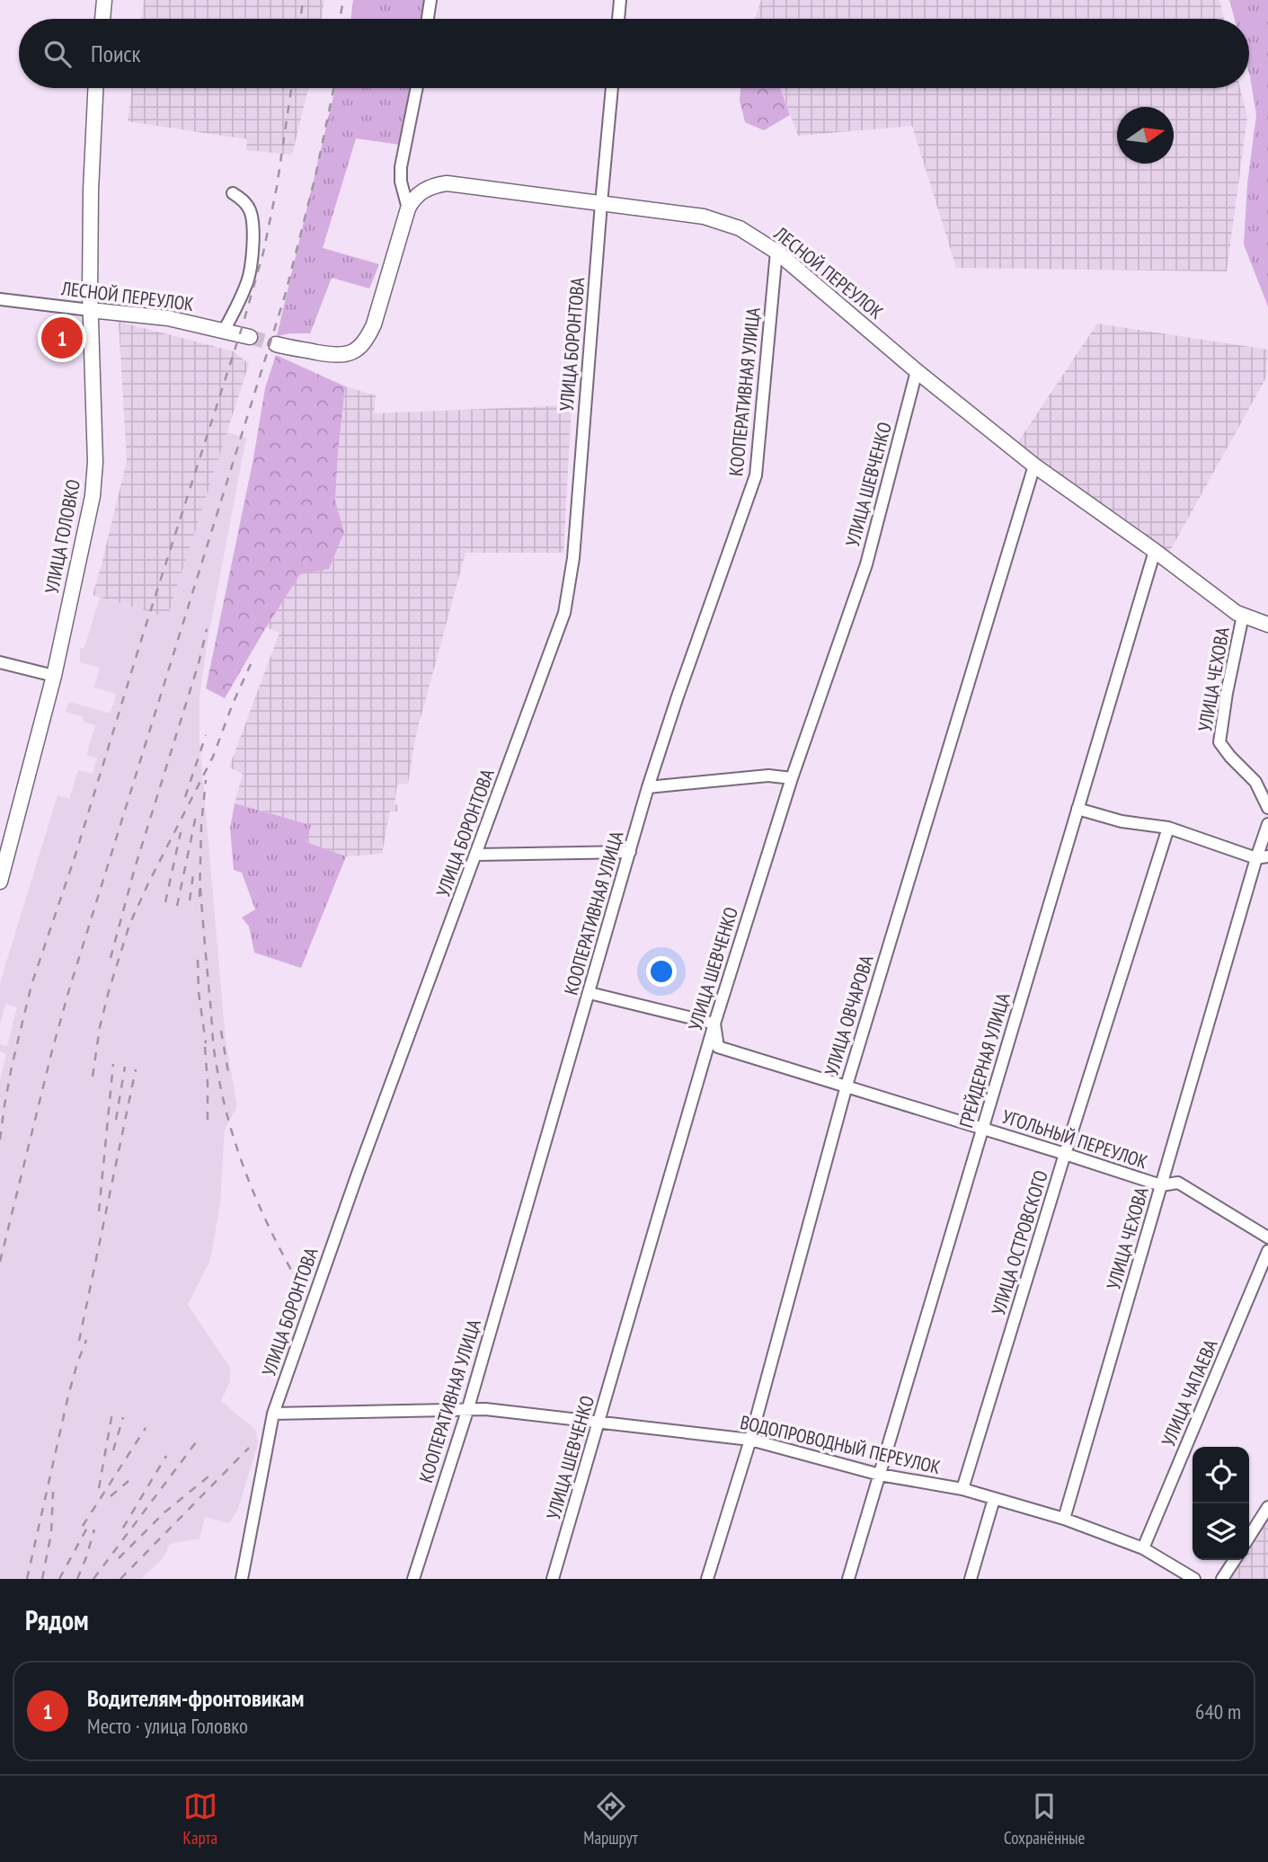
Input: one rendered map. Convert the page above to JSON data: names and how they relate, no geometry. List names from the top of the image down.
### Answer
{
  "streets": {
    "main road": ["ЛЕСНОЙ ПЕРЕУЛОК", "УЛИЦА ГОЛОВКО"],
    "street": [
      "УЛИЦА БОРОНТОВА",
      "КООПЕРАТИВНАЯ УЛИЦА",
      "УЛИЦА ШЕВЧЕНКО",
      "УЛИЦА ЧЕХОВА",
      "УЛИЦА ОВЧАРОВА",
      "ГРЕЙДЕРНАЯ УЛИЦА",
      "УГОЛЬНЫЙ ПЕРЕУЛОК",
      "УЛИЦА ОСТРОВСКОГО",
      "УЛИЦА ЧАПАЕВА",
      "ВОДОПРОВОДНЫЙ ПЕРЕУЛОК"
    ]
  },
  "crossings": [
    ["ЛЕСНОЙ ПЕРЕУЛОК", "УЛИЦА БОРОНТОВА"],
    ["ЛЕСНОЙ ПЕРЕУЛОК", "КООПЕРАТИВНАЯ УЛИЦА"],
    ["ЛЕСНОЙ ПЕРЕУЛОК", "УЛИЦА ШЕВЧЕНКО"],
    ["ЛЕСНОЙ ПЕРЕУЛОК", "УЛИЦА ГОЛОВКО"],
    ["ЛЕСНОЙ ПЕРЕУЛОК", "УЛИЦА ЧЕХОВА"],
    ["ЛЕСНОЙ ПЕРЕУЛОК", "УЛИЦА ОВЧАРОВА"],
    ["ЛЕСНОЙ ПЕРЕУЛОК", "ГРЕЙДЕРНАЯ УЛИЦА"],
    ["УЛИЦА БОРОНТОВА", "ВОДОПРОВОДНЫЙ ПЕРЕУЛОК"],
    ["КООПЕРАТИВНАЯ УЛИЦА", "ВОДОПРОВОДНЫЙ ПЕРЕУЛОК"],
    ["УЛИЦА ШЕВЧЕНКО", "УГОЛЬНЫЙ ПЕРЕУЛОК"],
    ["УЛИЦА ШЕВЧЕНКО", "ВОДОПРОВОДНЫЙ ПЕРЕУЛОК"],
    ["УЛИЦА ЧЕХОВА", "УГОЛЬНЫЙ ПЕРЕУЛОК"],
    ["УЛИЦА ЧЕХОВА", "ВОДОПРОВОДНЫЙ ПЕРЕУЛОК"],
    ["УЛИЦА ОВЧАРОВА", "УГОЛЬНЫЙ ПЕРЕУЛОК"],
    ["УЛИЦА ОВЧАРОВА", "ВОДОПРОВОДНЫЙ ПЕРЕУЛОК"],
    ["ГРЕЙДЕРНАЯ УЛИЦА", "УГОЛЬНЫЙ ПЕРЕУЛОК"],
    ["ГРЕЙДЕРНАЯ УЛИЦА", "ВОДОПРОВОДНЫЙ ПЕРЕУЛОК"],
    ["УГОЛЬНЫЙ ПЕРЕУЛОК", "УЛИЦА ОСТРОВСКОГО"],
    ["УЛИЦА ОСТРОВСКОГО", "ВОДОПРОВОДНЫЙ ПЕРЕУЛОК"],
    ["УЛИЦА ЧАПАЕВА", "ВОДОПРОВОДНЫЙ ПЕРЕУЛОК"]
  ],
  "north": "right",
  "page": {
    "search": "Поиск",
    "pins": "1",
    "heading": "Рядом",
    "list": [
      {
        "mark": "1",
        "name": "Водителям-фронтовикам",
        "note": "Место · улица Головко",
        "value": "640 m"
      }
    ],
    "nav": ["Карта", "Маршрут", "Сохранённые"]
  }
}
